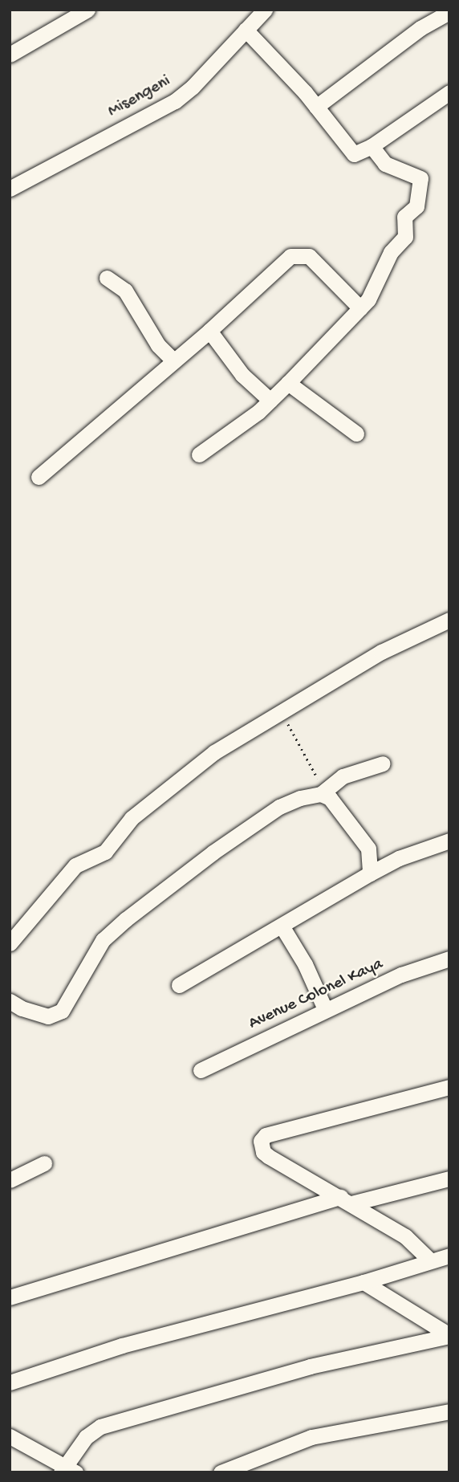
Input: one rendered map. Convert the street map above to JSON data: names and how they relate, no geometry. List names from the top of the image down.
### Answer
{
  "streets": {
    "street": ["Misengeni", "Avenue Colonel Kaya"]
  }
}
